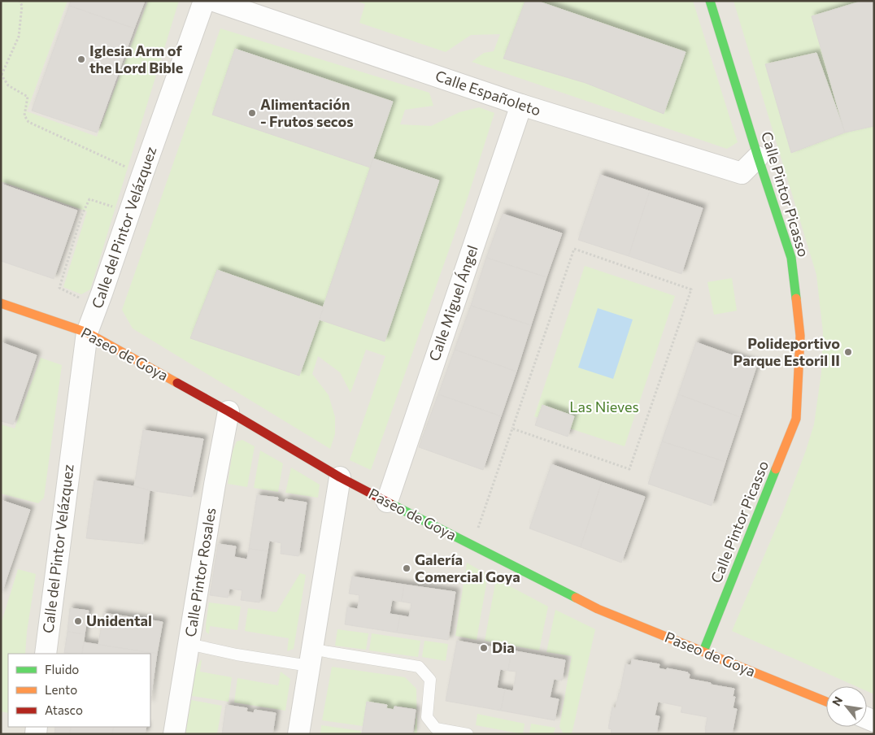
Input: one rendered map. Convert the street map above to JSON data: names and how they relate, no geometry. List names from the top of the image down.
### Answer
{
  "streets": {
    "street": [
      "Calle Españoleto",
      "Calle Pintor Picasso",
      "Calle del Pintor Velázquez",
      "Calle Miguel Ángel",
      "Paseo de Goya",
      "Calle Pintor Rosales"
    ]
  },
  "crossings": [
    ["Calle Españoleto", "Calle Pintor Picasso"],
    ["Calle Españoleto", "Calle Miguel Ángel"],
    ["Calle Pintor Picasso", "Paseo de Goya"],
    ["Calle del Pintor Velázquez", "Paseo de Goya"],
    ["Calle Miguel Ángel", "Paseo de Goya"],
    ["Paseo de Goya", "Calle Pintor Rosales"]
  ],
  "parks": ["Las Nieves"],
  "places": [
    "Iglesia Arm of the Lord Bible",
    "Alimentación - Frutos secos",
    "Polideportivo Parque Estoril II",
    "Galería Comercial Goya",
    "Unidental",
    "Dia"
  ],
  "legend": ["Fluido", "Lento", "Atasco"],
  "north": "top left"
}
